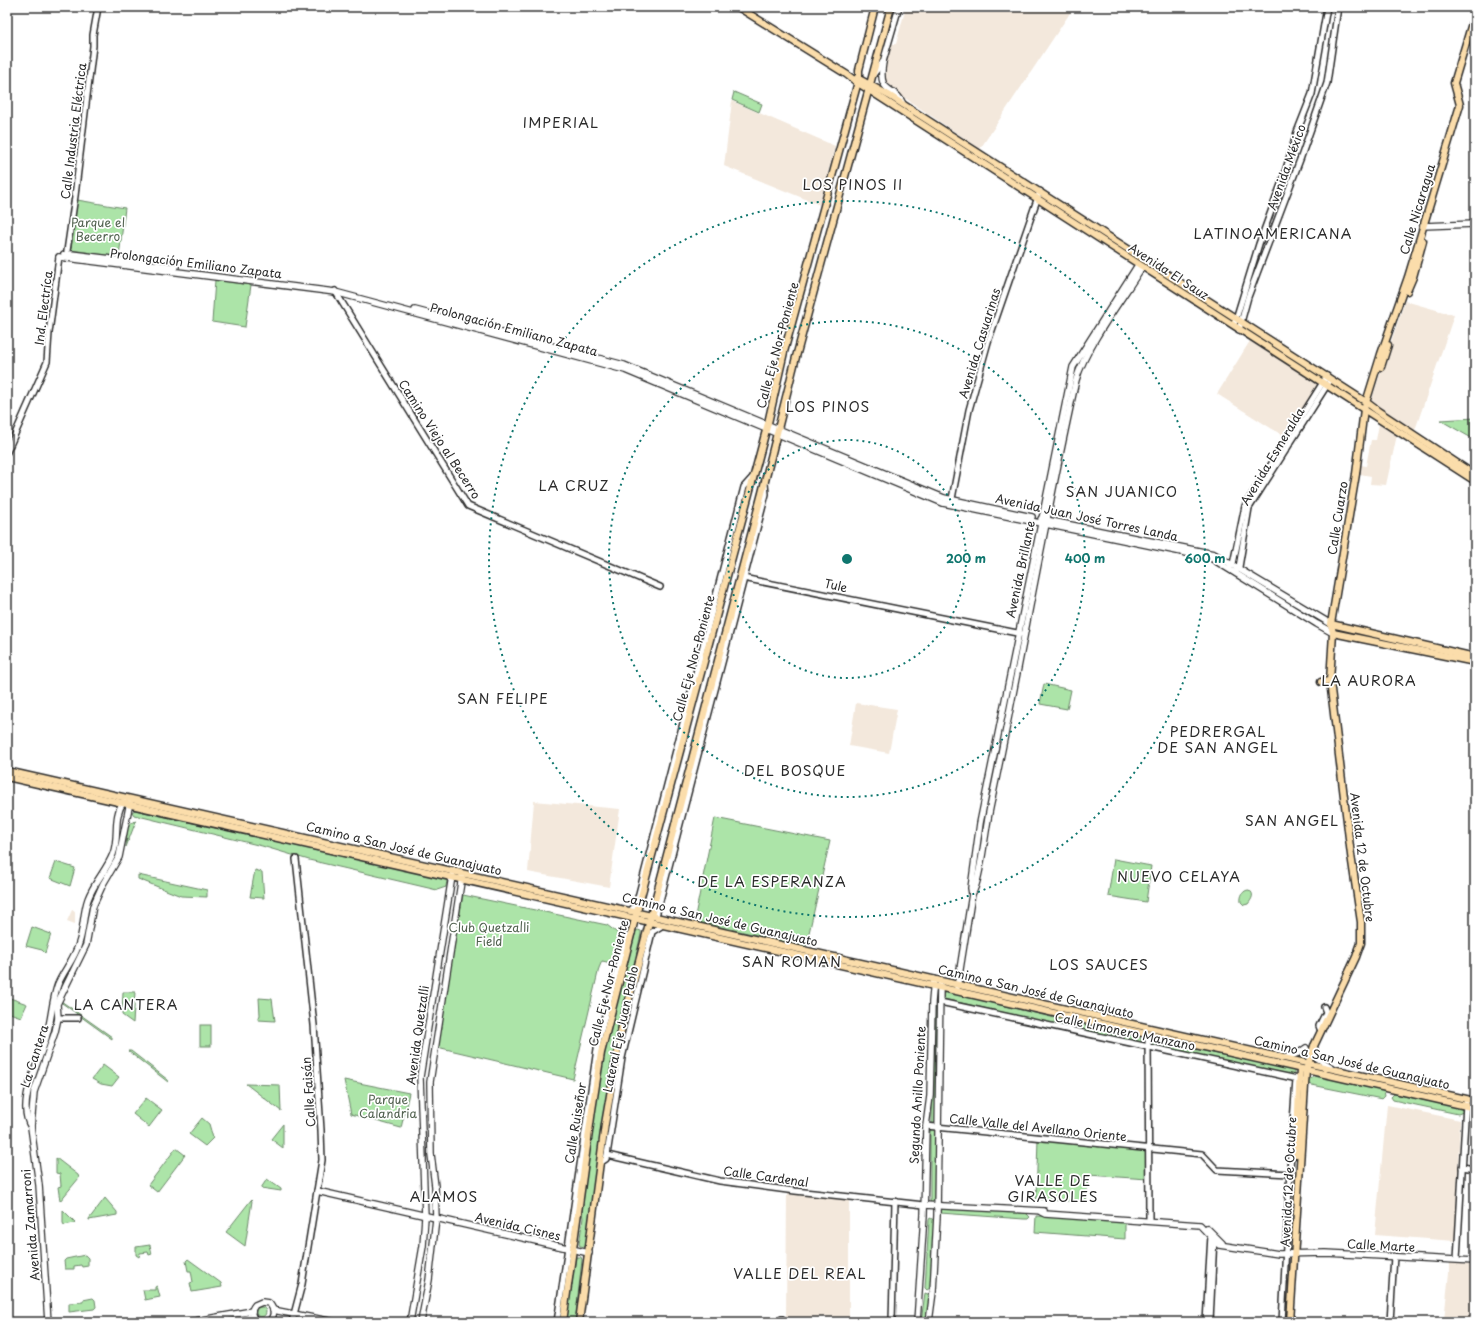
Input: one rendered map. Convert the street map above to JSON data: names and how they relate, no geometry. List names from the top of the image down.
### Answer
{
  "streets": {
    "main road": [
      "Calle Nicaragua",
      "Prolongación Emiliano Zapata",
      "Avenida El Sauz",
      "Calle Eje Nor-Poniente",
      "Avenida Juan José Torres Landa",
      "Calle Cuarzo",
      "Avenida Brillante",
      "Camino a San José de Guanajuato",
      "Avenida 12 de Octubre",
      "Avenida Quetzalli",
      "La Cantera",
      "Segundo Anillo Poniente",
      "Avenida Zamarroni",
      "Avenida Cisnes",
      "Calle Marte"
    ],
    "street": [
      "Calle Industria Eléctrica",
      "Avenida México",
      "Ind. Electríca",
      "Avenida Casuarinas",
      "Camino Viejo al Becerro",
      "Avenida Esmeralda",
      "Tule",
      "Lateral Eje Juan Pablo",
      "Calle Limonero Manzano",
      "Calle Faisán",
      "Calle Valle del Avellano Oriente",
      "Calle Cardenal"
    ]
  },
  "crossings": [
    ["Calle Industria Eléctrica", "Prolongación Emiliano Zapata"],
    ["Avenida México", "Avenida El Sauz"],
    ["Calle Nicaragua", "Avenida El Sauz"],
    ["Calle Nicaragua", "Calle Cuarzo"],
    ["Prolongación Emiliano Zapata", "Ind. Electríca"],
    ["Prolongación Emiliano Zapata", "Calle Eje Nor-Poniente"],
    ["Prolongación Emiliano Zapata", "Camino Viejo al Becerro"],
    ["Prolongación Emiliano Zapata", "Avenida Juan José Torres Landa"],
    ["Avenida El Sauz", "Avenida Casuarinas"],
    ["Avenida El Sauz", "Calle Eje Nor-Poniente"],
    ["Avenida El Sauz", "Avenida Esmeralda"],
    ["Avenida El Sauz", "Calle Cuarzo"],
    ["Avenida El Sauz", "Avenida Brillante"],
    ["Avenida Casuarinas", "Avenida Juan José Torres Landa"],
    ["Calle Eje Nor-Poniente", "Avenida Juan José Torres Landa"],
    ["Calle Eje Nor-Poniente", "Tule"],
    ["Calle Eje Nor-Poniente", "Camino a San José de Guanajuato"],
    ["Calle Eje Nor-Poniente", "Avenida Cisnes"],
    ["Avenida Esmeralda", "Avenida Juan José Torres Landa"],
    ["Avenida Juan José Torres Landa", "Calle Cuarzo"],
    ["Avenida Juan José Torres Landa", "Avenida Brillante"],
    ["Avenida Juan José Torres Landa", "Avenida 12 de Octubre"],
    ["Calle Cuarzo", "Avenida 12 de Octubre"],
    ["Avenida Brillante", "Tule"],
    ["Avenida Brillante", "Camino a San José de Guanajuato"],
    ["Camino a San José de Guanajuato", "Avenida 12 de Octubre"],
    ["Camino a San José de Guanajuato", "Lateral Eje Juan Pablo"],
    ["Camino a San José de Guanajuato", "Avenida Quetzalli"],
    ["Camino a San José de Guanajuato", "La Cantera"],
    ["Camino a San José de Guanajuato", "Segundo Anillo Poniente"],
    ["Avenida 12 de Octubre", "Calle Limonero Manzano"],
    ["Avenida 12 de Octubre", "Calle Marte"],
    ["Lateral Eje Juan Pablo", "Calle Cardenal"],
    ["Calle Limonero Manzano", "Segundo Anillo Poniente"],
    ["Avenida Quetzalli", "Avenida Cisnes"],
    ["La Cantera", "Avenida Zamarroni"],
    ["Calle Faisán", "Avenida Cisnes"],
    ["Segundo Anillo Poniente", "Calle Valle del Avellano Oriente"],
    ["Segundo Anillo Poniente", "Calle Cardenal"],
    ["Segundo Anillo Poniente", "Calle Marte"],
    ["Calle Cardenal", "Calle Marte"]
  ],
  "districts": [
    "IMPERIAL",
    "LOS PINOS II",
    "LATINOAMERICANA",
    "LOS PINOS",
    "LA CRUZ",
    "SAN JUANICO",
    "LA AURORA",
    "SAN FELIPE",
    "PEDRERGAL DE SAN ANGEL",
    "DEL BOSQUE",
    "SAN ANGEL",
    "NUEVO CELAYA",
    "DE LA ESPERANZA",
    "SAN ROMAN",
    "LOS SAUCES",
    "LA CANTERA",
    "VALLE DE GIRASOLES",
    "ALAMOS",
    "VALLE DEL REAL"
  ],
  "parks": ["Parque el Becerro", "Club Quetzalli Field", "Parque Calandria"],
  "rings": ["200 m", "400 m", "600 m"]
}
